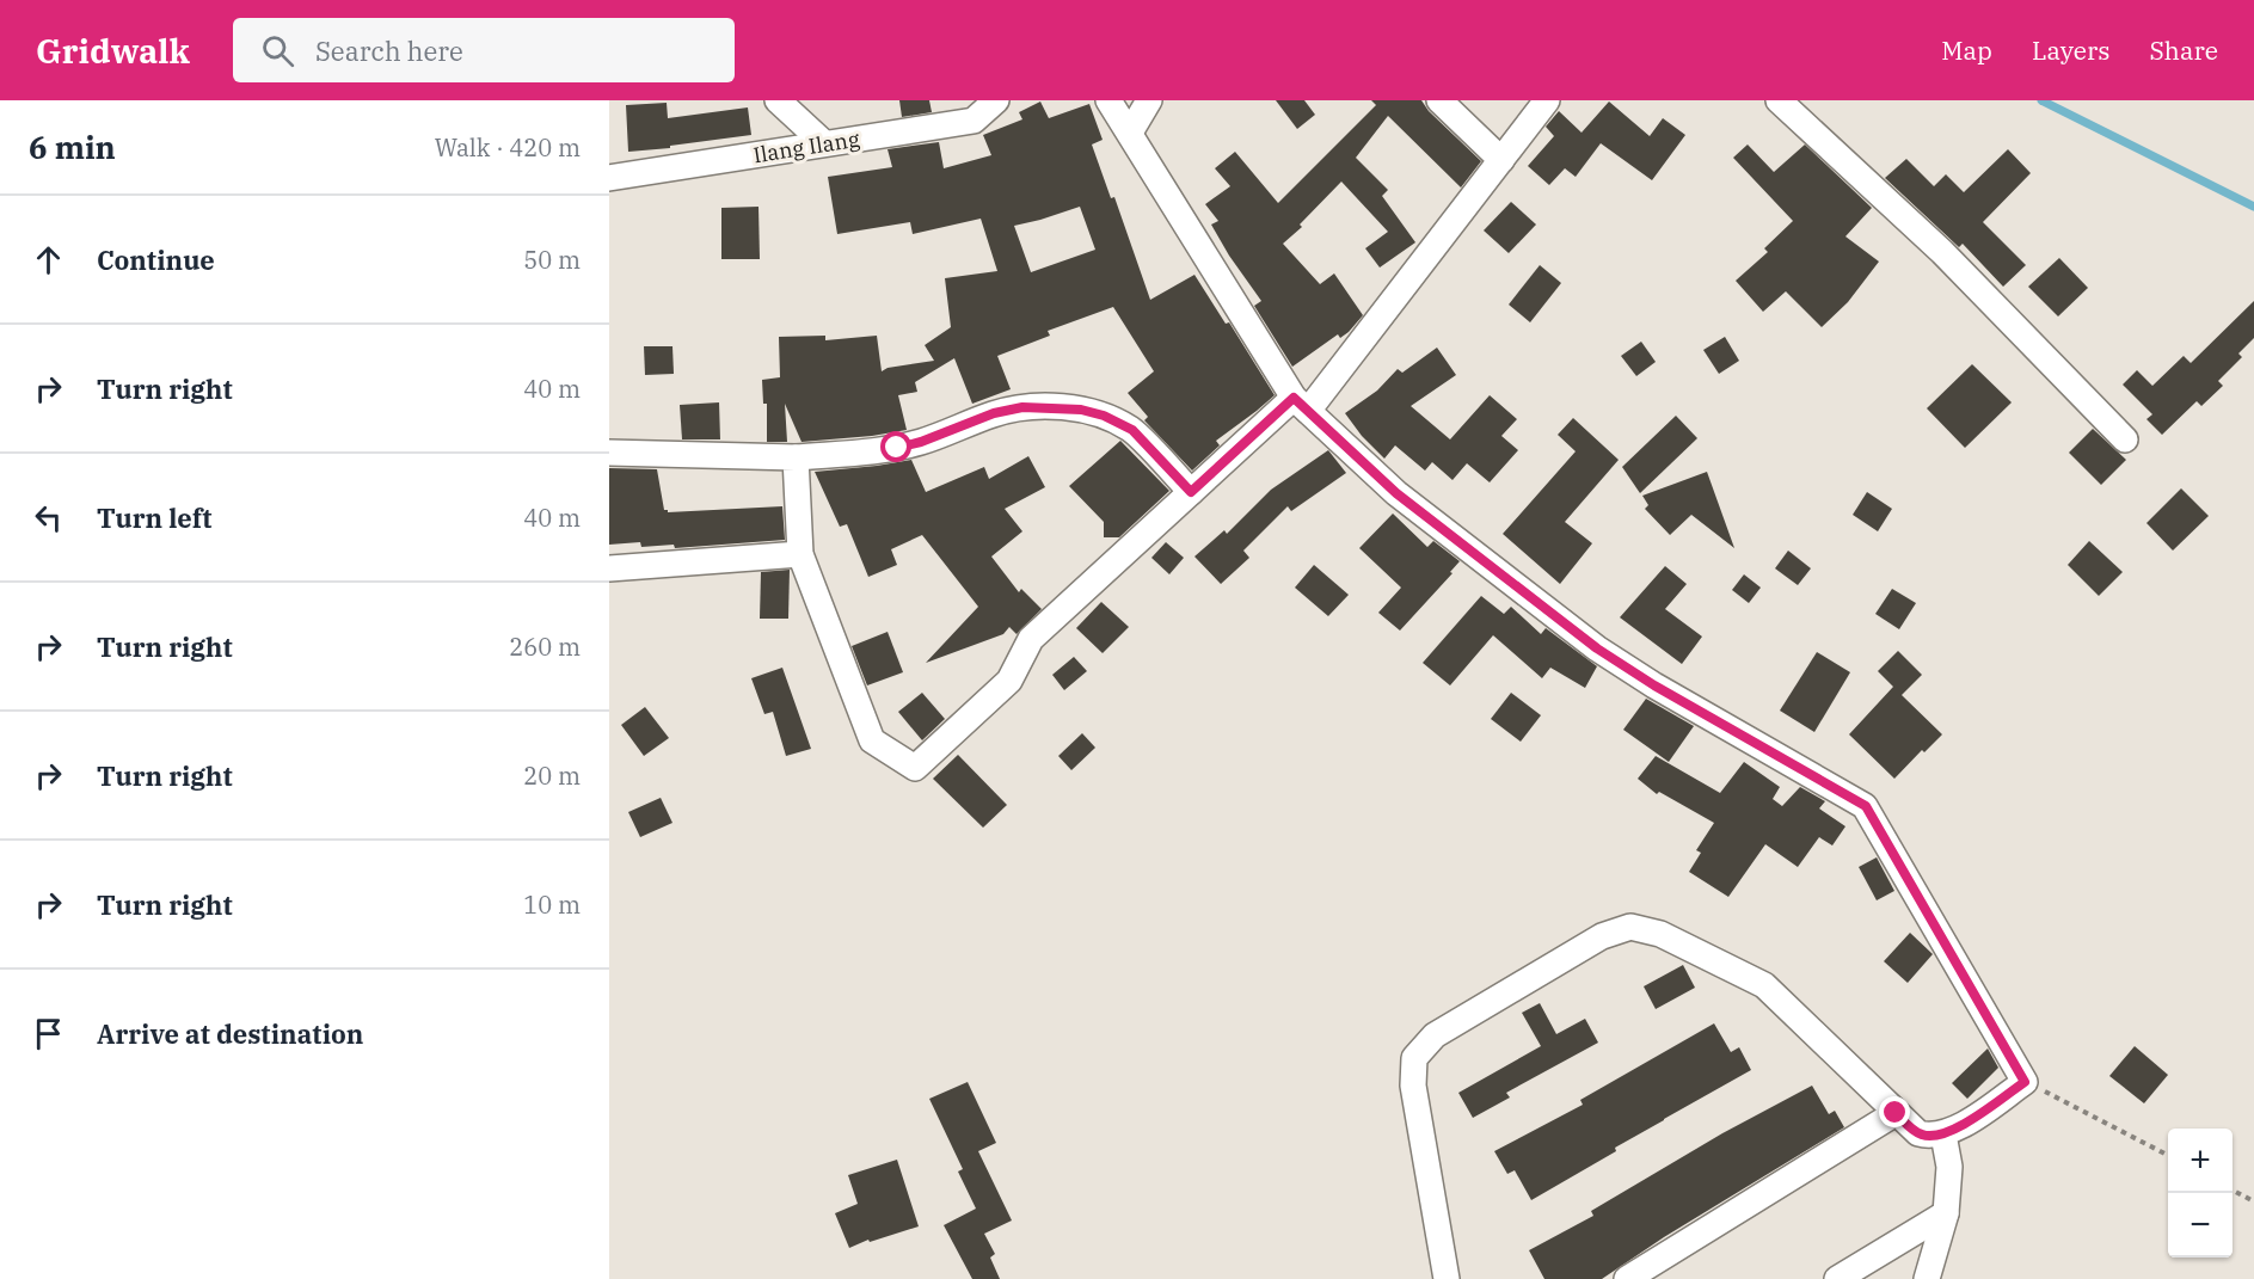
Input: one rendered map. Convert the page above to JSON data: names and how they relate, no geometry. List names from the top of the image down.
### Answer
{
  "streets": {
    "street": ["Ilang Ilang"]
  },
  "page": {
    "header": "Gridwalk",
    "search": "Search here",
    "nav": ["Map", "Layers", "Share"],
    "heading": ["6 min", "Walk · 420 m"],
    "list": [
      ["Continue", "50 m"],
      ["Turn right", "40 m"],
      ["Turn left", "40 m"],
      ["Turn right", "260 m"],
      ["Turn right", "20 m"],
      ["Turn right", "10 m"],
      "Arrive at destination"
    ],
    "map_buttons": ["+", "−"]
  }
}
